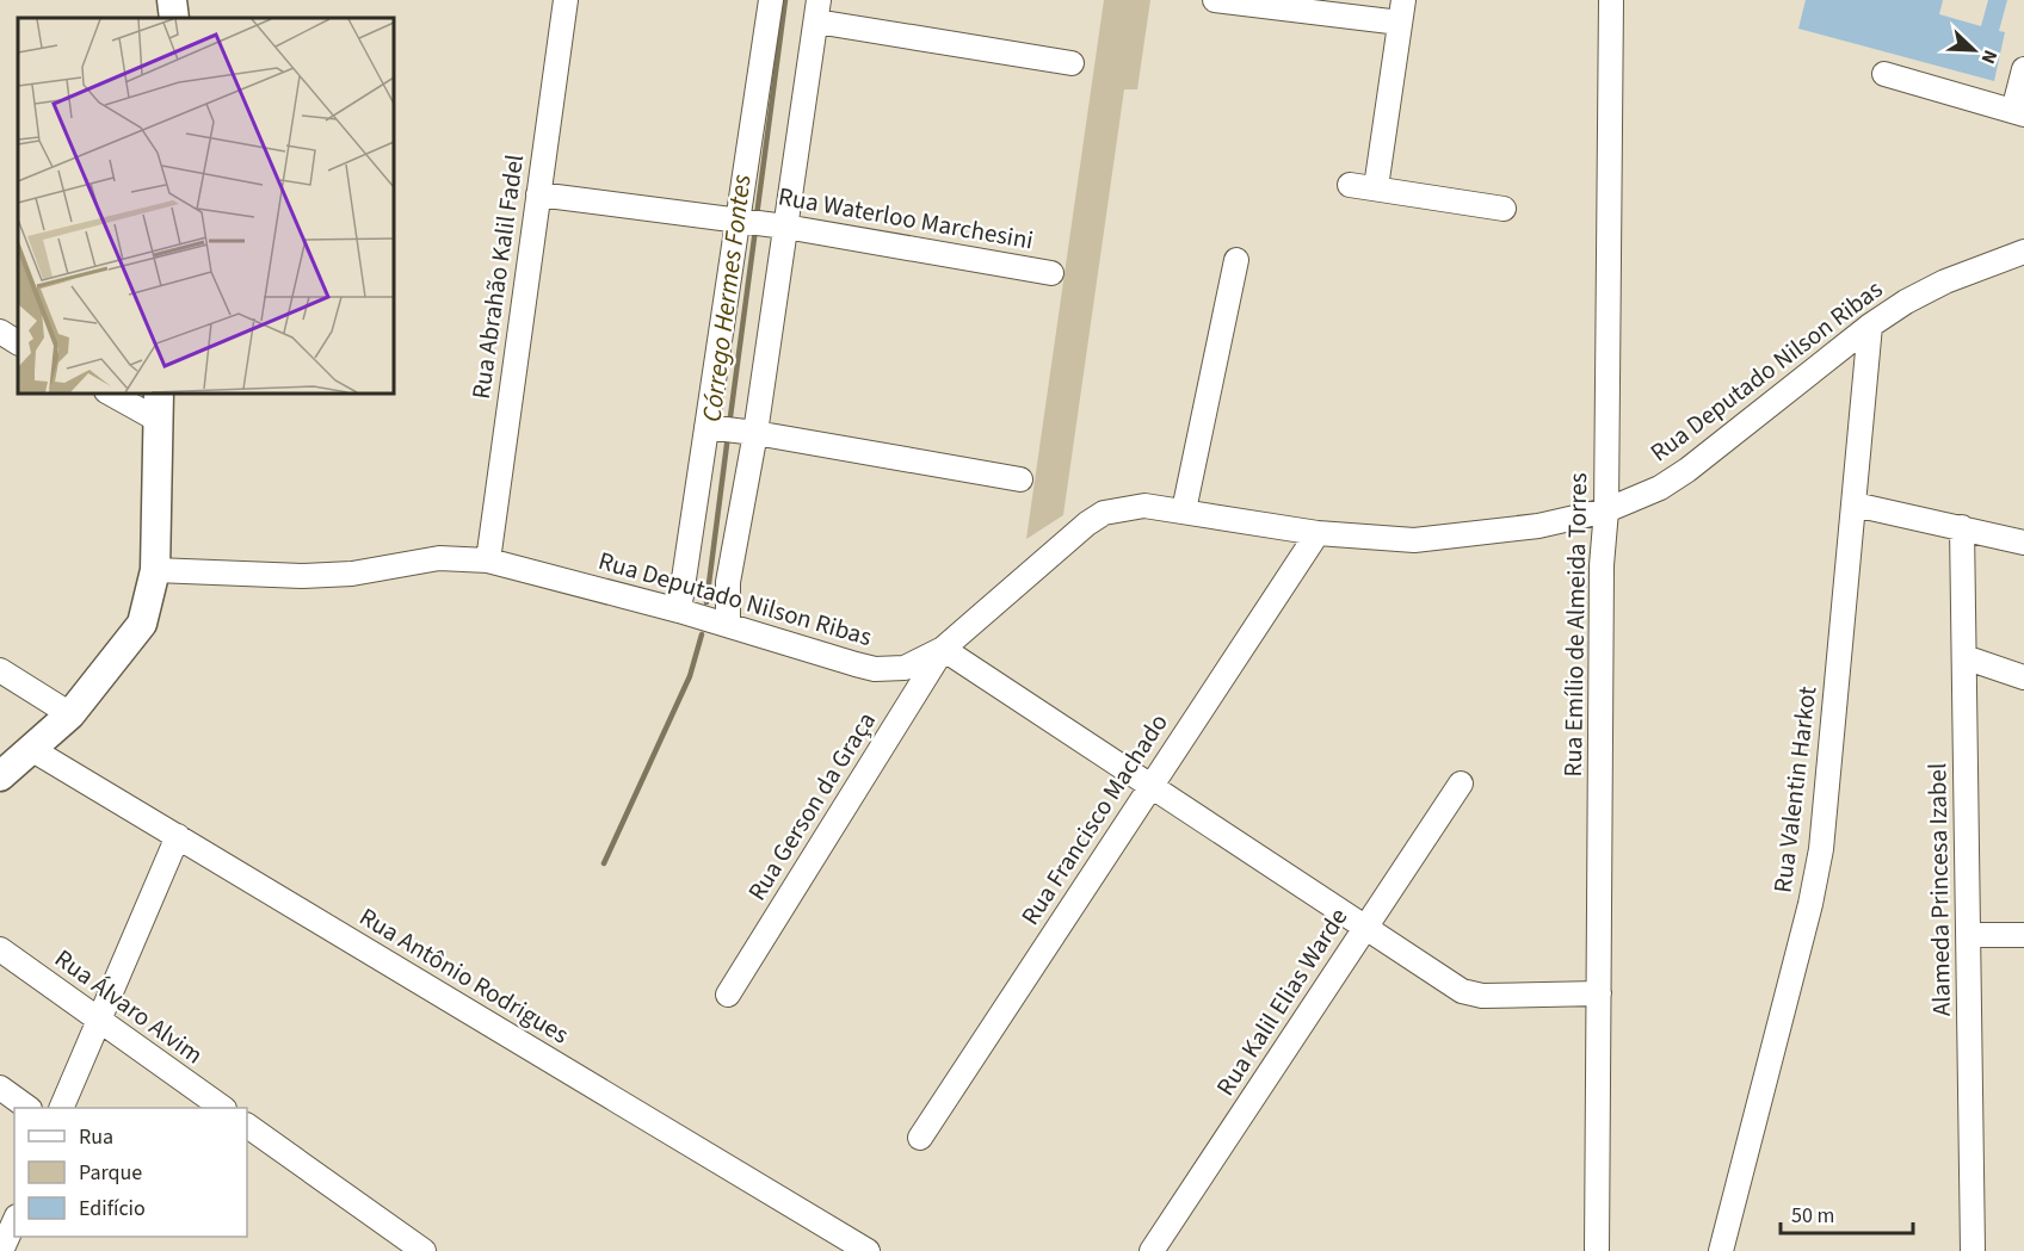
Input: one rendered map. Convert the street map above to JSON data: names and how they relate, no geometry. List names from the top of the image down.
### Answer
{
  "streets": {
    "street": [
      "Rua Waterloo Marchesini",
      "Rua Abrahão Kalil Fadel",
      "Rua Deputado Nilson Ribas",
      "Rua Emílio de Almeida Torres",
      "Rua Valentin Harkot",
      "Rua Gerson da Graça",
      "Rua Francisco Machado",
      "Alameda Princesa Izabel",
      "Rua Antônio Rodrigues",
      "Rua Kalil Elias Warde",
      "Rua Álvaro Alvim"
    ]
  },
  "crossings": [
    ["Rua Waterloo Marchesini", "Rua Abrahão Kalil Fadel"],
    ["Rua Abrahão Kalil Fadel", "Rua Deputado Nilson Ribas"],
    ["Rua Deputado Nilson Ribas", "Rua Emílio de Almeida Torres"],
    ["Rua Deputado Nilson Ribas", "Rua Valentin Harkot"],
    ["Rua Deputado Nilson Ribas", "Rua Gerson da Graça"],
    ["Rua Deputado Nilson Ribas", "Rua Francisco Machado"]
  ],
  "water": ["Córrego Hermes Fontes"],
  "legend": ["Rua", "Parque", "Edifício"],
  "scale_bar": "50 m",
  "north": "bottom right"
}
